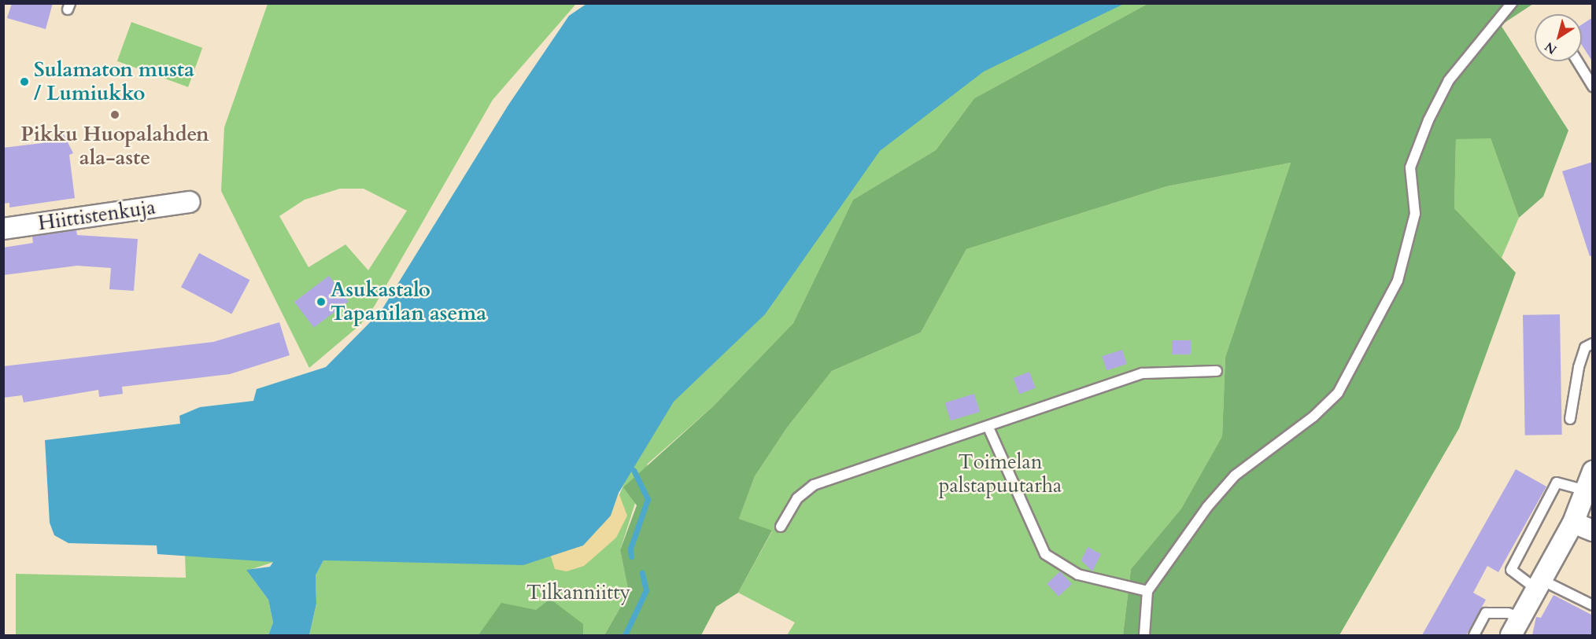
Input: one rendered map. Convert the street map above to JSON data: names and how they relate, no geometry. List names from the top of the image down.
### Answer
{
  "streets": {
    "street": ["Hiittistenkuja"]
  },
  "parks": ["Toimelan palstapuutarha", "Tilkanniitty"],
  "places": ["Sulamaton musta / Lumiukko", "Pikku Huopalahden ala-aste", "Asukastalo Tapanilan asema"],
  "north": "bottom left"
}
